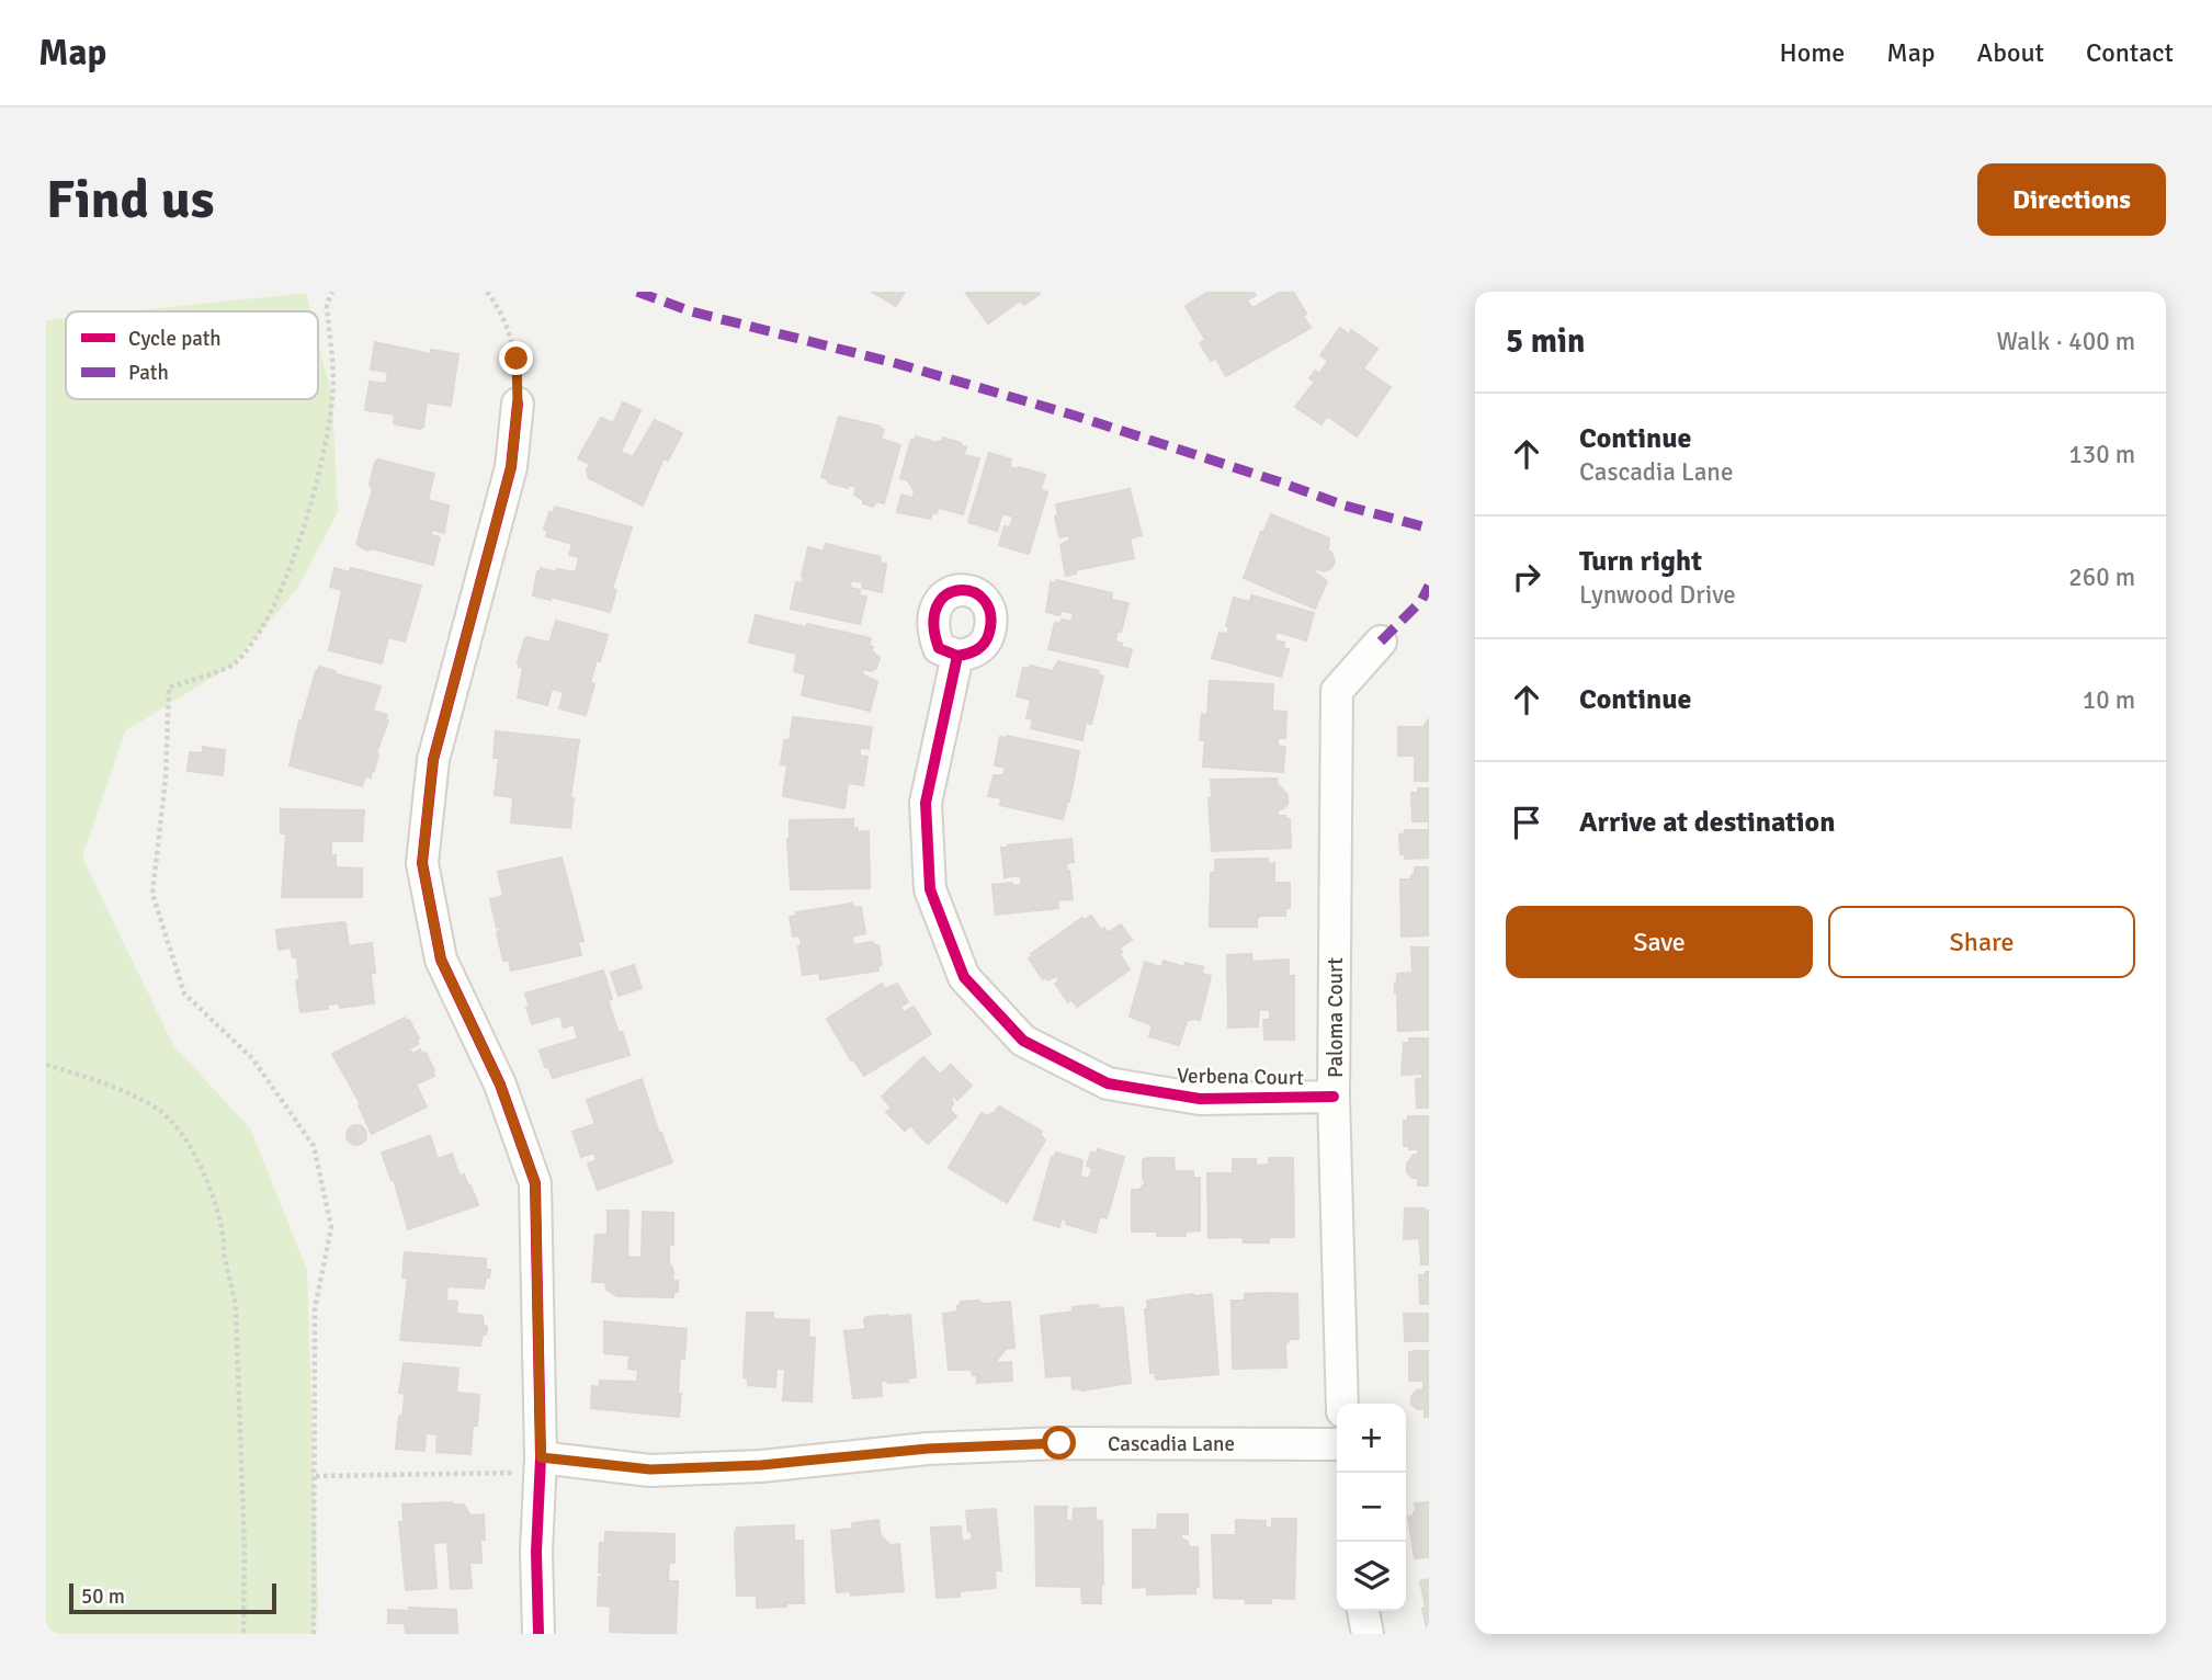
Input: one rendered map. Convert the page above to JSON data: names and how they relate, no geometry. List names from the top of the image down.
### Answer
{
  "streets": {
    "street": ["Paloma Court", "Verbena Court", "Cascadia Lane"]
  },
  "crossings": [
    ["Paloma Court", "Verbena Court"]
  ],
  "legend": ["Cycle path", "Path"],
  "scale_bar": "50 m",
  "page": {
    "header": "Map",
    "nav": [
      "Home",
      "Map",
      "About",
      "Contact"
    ],
    "buttons": [
      "Directions",
      ["Save", "Share"]
    ],
    "title": "Find us",
    "heading": ["5 min", "Walk · 400 m"],
    "list": [
      ["Continue", "Cascadia Lane", "130 m"],
      ["Turn right", "Lynwood Drive", "260 m"],
      ["Continue", "10 m"],
      "Arrive at destination"
    ],
    "map_buttons": ["+", "−"],
    "scale": "50 m"
  }
}
